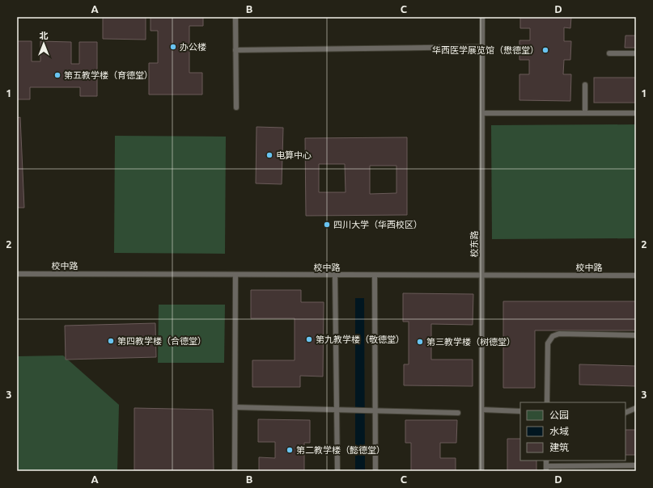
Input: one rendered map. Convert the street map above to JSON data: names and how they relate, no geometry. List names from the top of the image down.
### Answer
{
  "streets": {
    "lane": ["校东路", "校中路"]
  },
  "crossings": [
    ["校东路", "校中路"]
  ],
  "places": [
    "办公楼",
    "华西医学展览馆（懋德堂）",
    "第五教学楼（育德堂）",
    "电算中心",
    "四川大学（华西校区）",
    "第九教学楼（敬德堂）",
    "第四教学楼（合德堂）",
    "第三教学楼（树德堂）",
    "第二教学楼（懿德堂）"
  ],
  "legend": ["公园", "水域", "建筑"],
  "north": "top",
  "grid": {
    "columns": [
      "A",
      "B",
      "C",
      "D"
    ],
    "rows": ["1", "2", "3"]
  }
}
